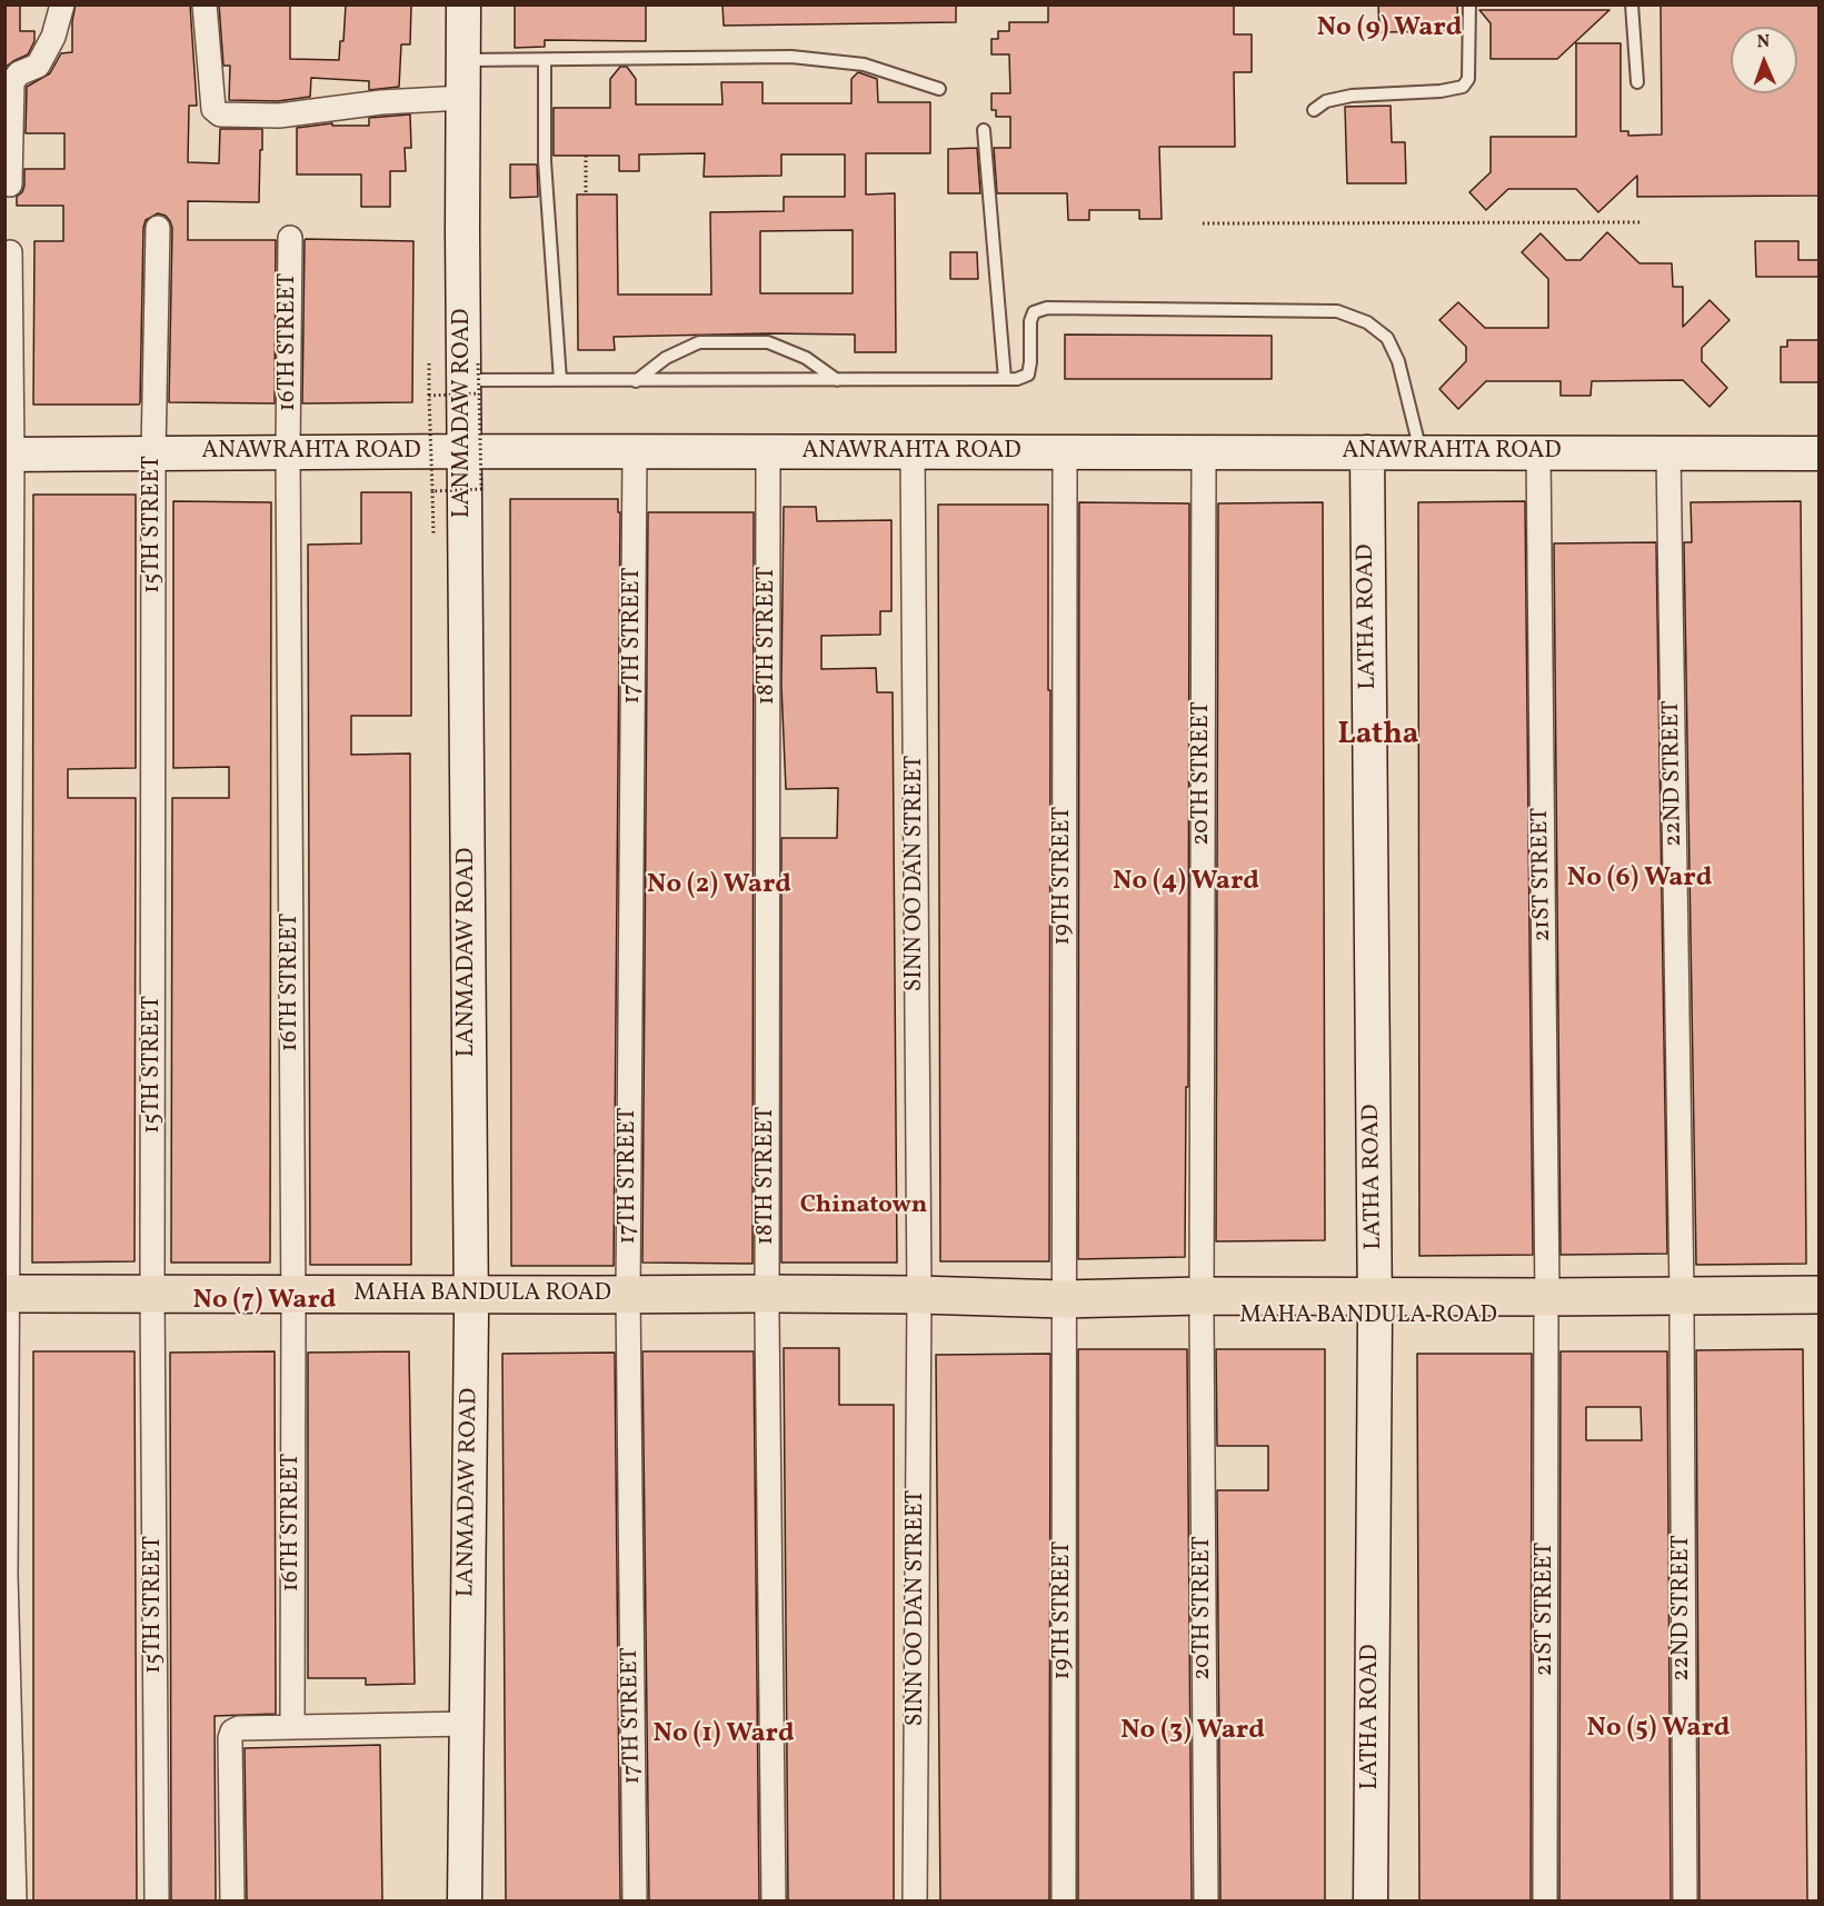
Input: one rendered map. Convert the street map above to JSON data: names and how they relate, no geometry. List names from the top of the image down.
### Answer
{
  "streets": {
    "main road": [
      "LANMADAW ROAD",
      "ANAWRAHTA ROAD",
      "LATHA ROAD",
      "MAHA BANDULA ROAD"
    ],
    "street": [
      "16TH STREET",
      "15TH STREET",
      "17TH STREET",
      "18TH STREET",
      "20TH STREET",
      "22ND STREET",
      "SINN OO DAN STREET",
      "21ST STREET",
      "19TH STREET"
    ]
  },
  "crossings": [
    ["16TH STREET", "ANAWRAHTA ROAD"],
    ["16TH STREET", "MAHA BANDULA ROAD"],
    ["LANMADAW ROAD", "ANAWRAHTA ROAD"],
    ["LANMADAW ROAD", "MAHA BANDULA ROAD"],
    ["ANAWRAHTA ROAD", "15TH STREET"],
    ["ANAWRAHTA ROAD", "LATHA ROAD"],
    ["ANAWRAHTA ROAD", "17TH STREET"],
    ["ANAWRAHTA ROAD", "18TH STREET"],
    ["ANAWRAHTA ROAD", "20TH STREET"],
    ["ANAWRAHTA ROAD", "22ND STREET"],
    ["ANAWRAHTA ROAD", "SINN OO DAN STREET"],
    ["ANAWRAHTA ROAD", "21ST STREET"],
    ["ANAWRAHTA ROAD", "19TH STREET"],
    ["15TH STREET", "MAHA BANDULA ROAD"],
    ["LATHA ROAD", "MAHA BANDULA ROAD"],
    ["17TH STREET", "MAHA BANDULA ROAD"],
    ["18TH STREET", "MAHA BANDULA ROAD"],
    ["20TH STREET", "MAHA BANDULA ROAD"],
    ["22ND STREET", "MAHA BANDULA ROAD"],
    ["SINN OO DAN STREET", "MAHA BANDULA ROAD"],
    ["21ST STREET", "MAHA BANDULA ROAD"],
    ["19TH STREET", "MAHA BANDULA ROAD"]
  ],
  "districts": [
    "No (9) Ward",
    "Latha",
    "No (6) Ward",
    "No (4) Ward",
    "No (2) Ward",
    "Chinatown",
    "No (7) Ward",
    "No (5) Ward",
    "No (3) Ward",
    "No (1) Ward"
  ],
  "north": "top"
}
